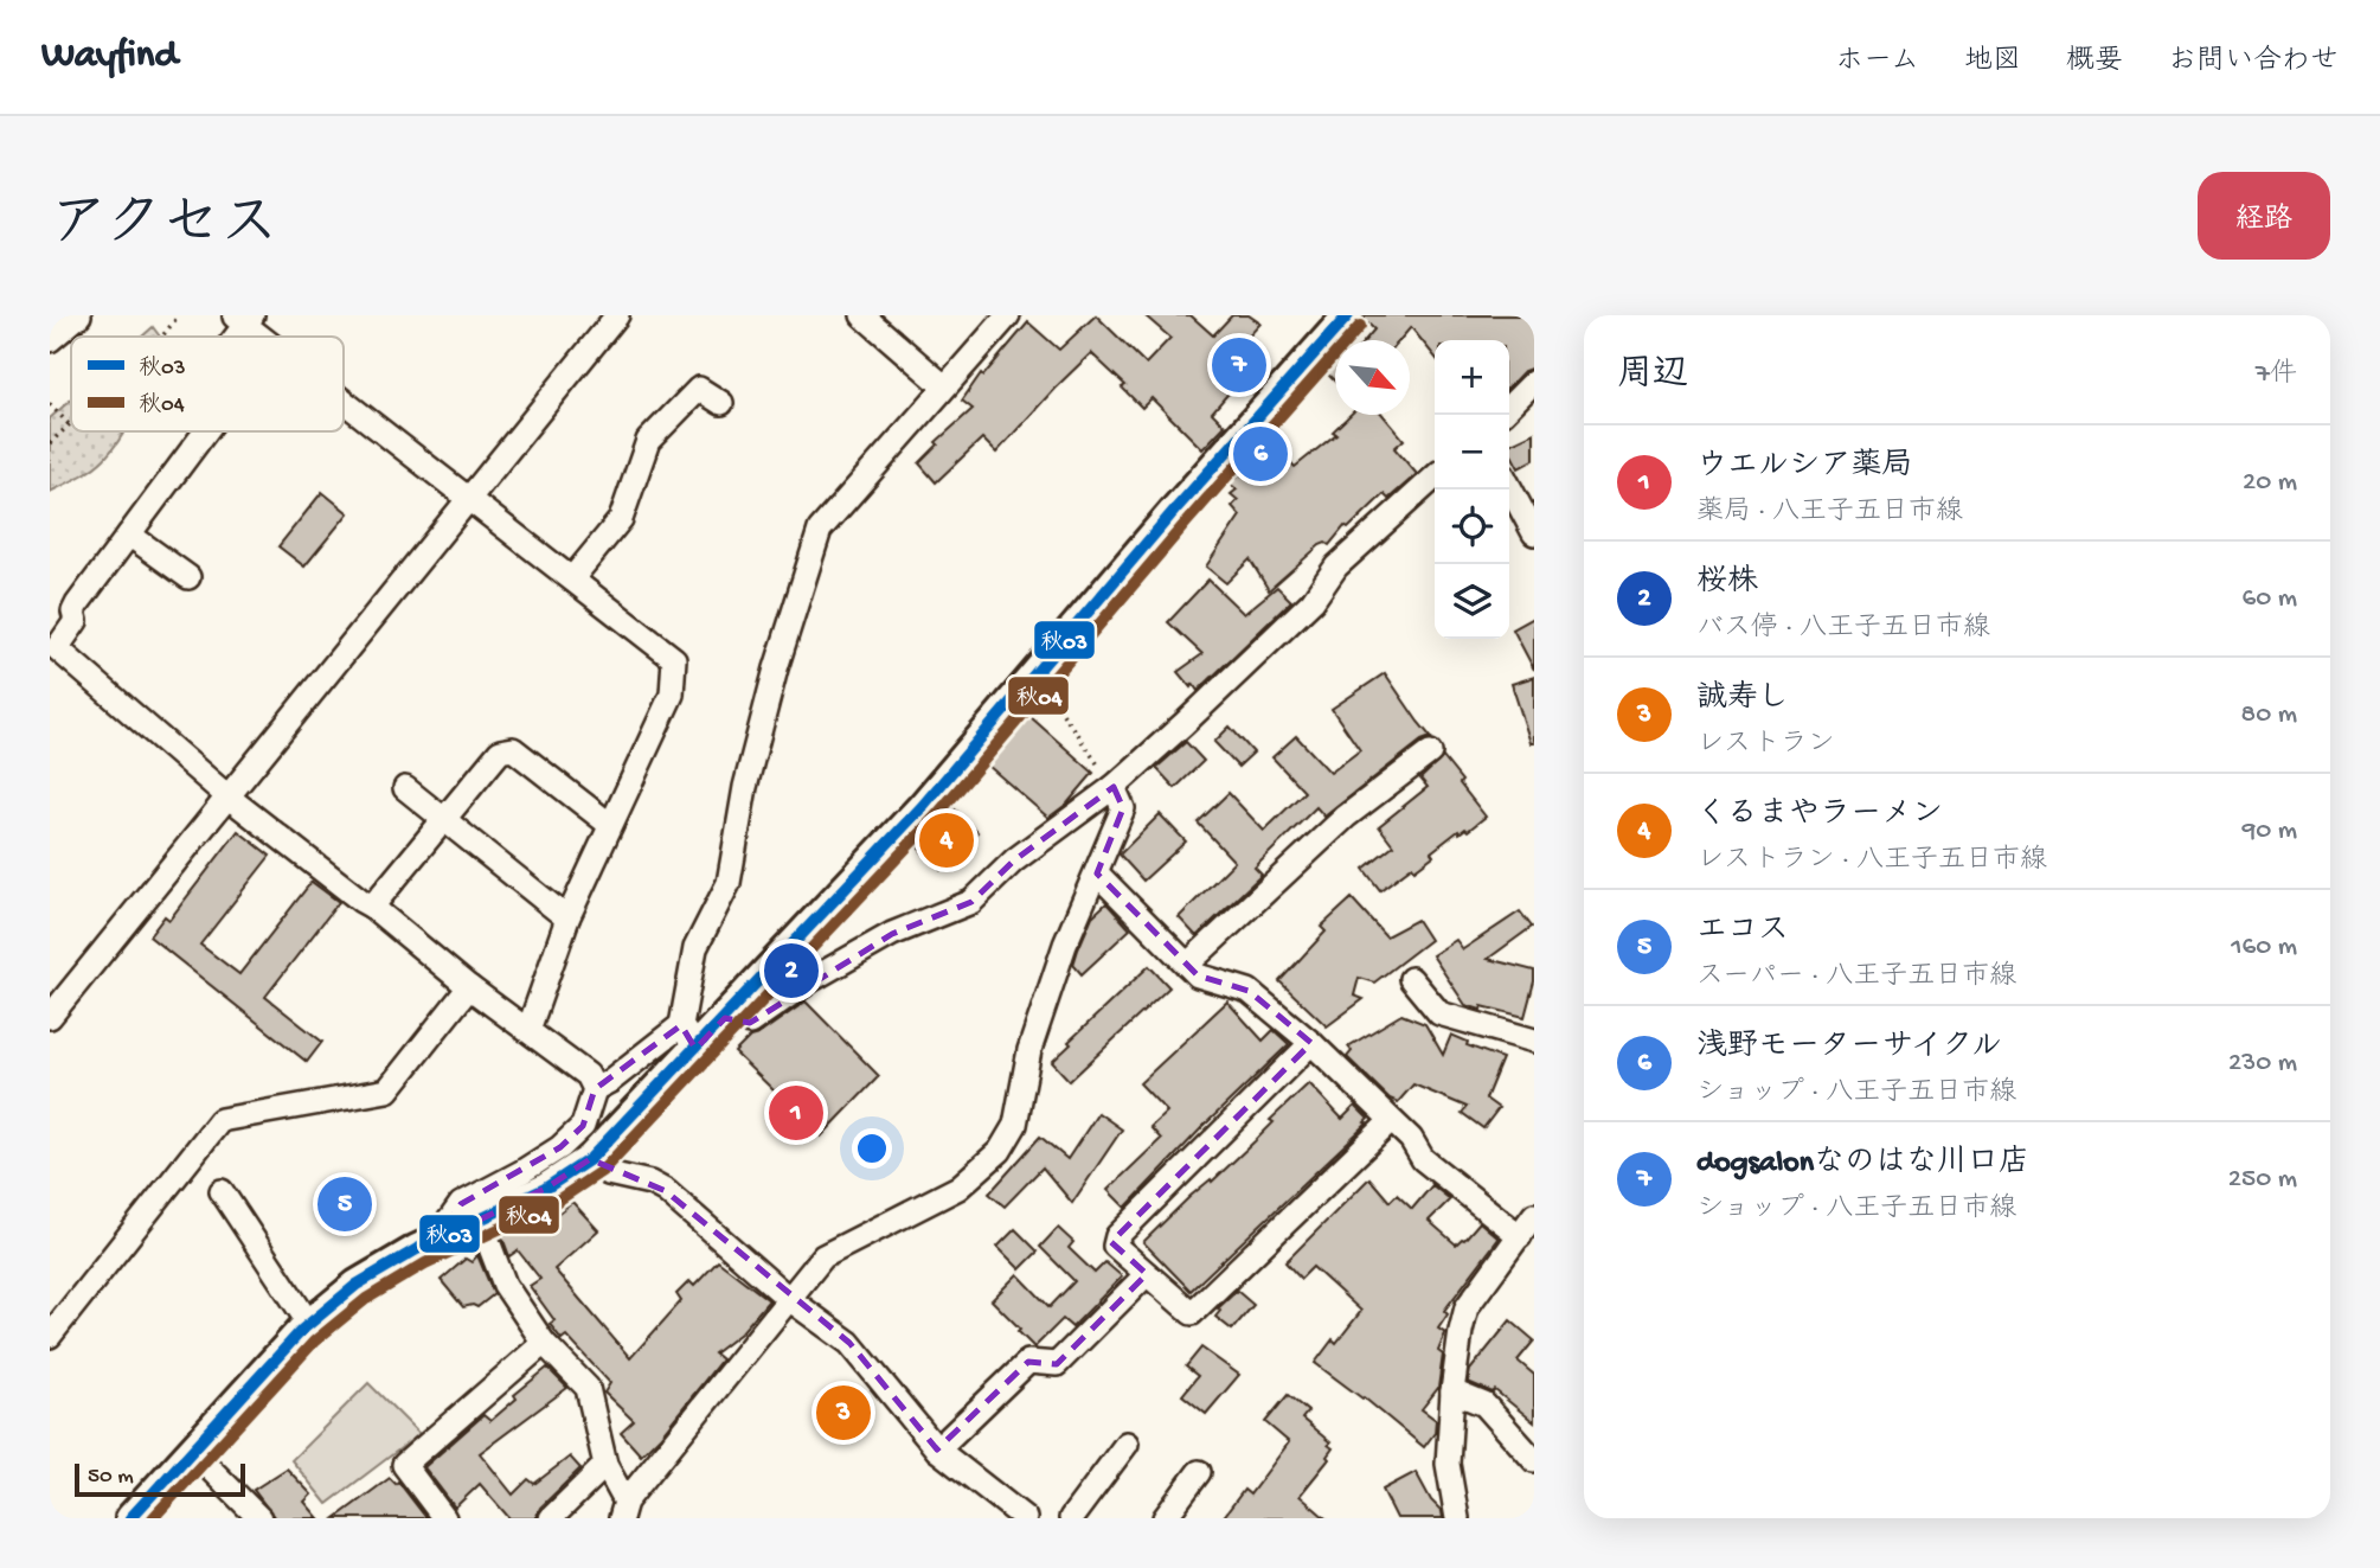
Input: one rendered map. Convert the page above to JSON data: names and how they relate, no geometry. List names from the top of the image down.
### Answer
{
  "lines": ["transit line 秋03", "transit line 秋04"],
  "legend": ["秋03", "秋04"],
  "scale_bar": "50 m",
  "north": "bottom right",
  "page": {
    "header": "Wayfind",
    "nav": [
      "ホーム",
      "地図",
      "概要",
      "お問い合わせ"
    ],
    "title": "アクセス",
    "buttons": "経路",
    "heading": ["周辺", "7件"],
    "pins": [
      "7",
      "6",
      "4",
      "2",
      "1",
      "5",
      "3"
    ],
    "map_buttons": ["+", "−"],
    "list": [
      {
        "mark": "1",
        "name": "ウエルシア薬局",
        "note": "薬局 · 八王子五日市線",
        "value": "20 m"
      },
      {
        "mark": "2",
        "name": "桜株",
        "note": "バス停 · 八王子五日市線",
        "value": "60 m"
      },
      {
        "mark": "3",
        "name": "誠寿し",
        "note": "レストラン",
        "value": "80 m"
      },
      {
        "mark": "4",
        "name": "くるまやラーメン",
        "note": "レストラン · 八王子五日市線",
        "value": "90 m"
      },
      {
        "mark": "5",
        "name": "エコス",
        "note": "スーパー · 八王子五日市線",
        "value": "160 m"
      },
      {
        "mark": "6",
        "name": "浅野モーターサイクル",
        "note": "ショップ · 八王子五日市線",
        "value": "230 m"
      },
      {
        "mark": "7",
        "name": "dogsalonなのはな川口店",
        "note": "ショップ · 八王子五日市線",
        "value": "250 m"
      }
    ],
    "scale": "50 m"
  }
}
